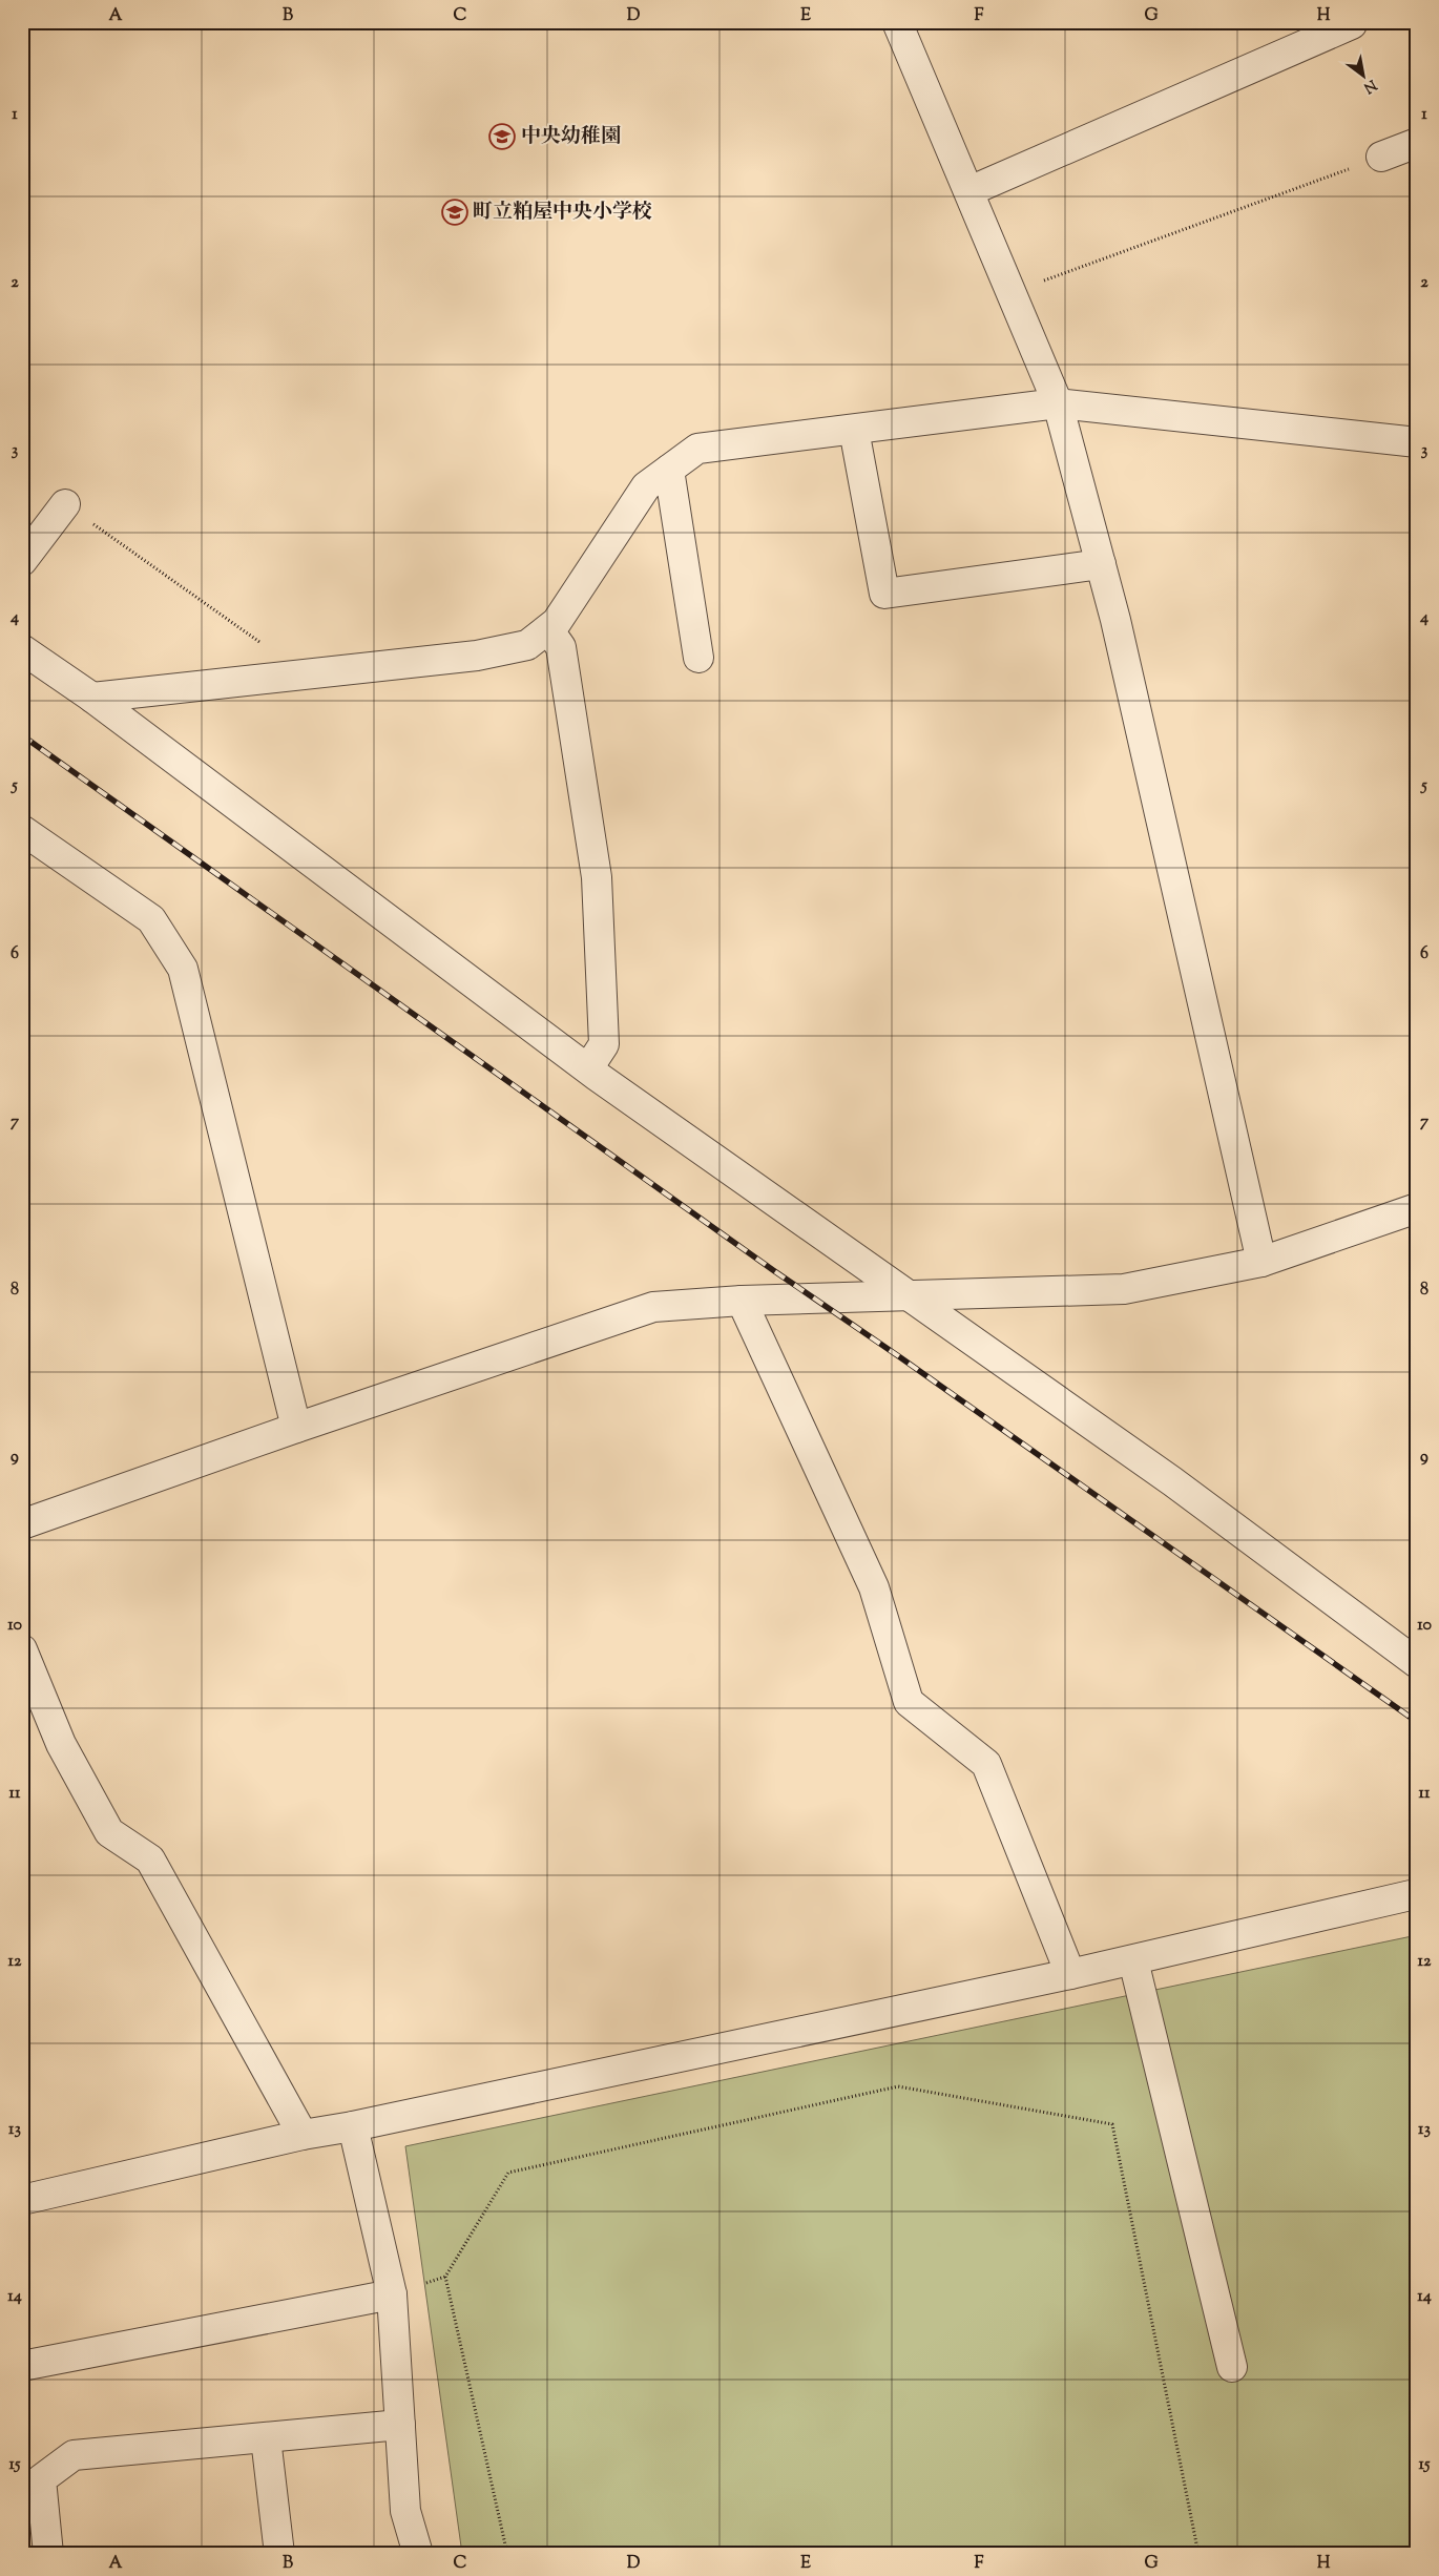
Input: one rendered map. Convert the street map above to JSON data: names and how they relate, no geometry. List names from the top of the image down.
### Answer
{
  "places": {
    "school or university": ["中央幼稚園", "町立粕屋中央小学校"]
  },
  "north": "bottom right",
  "grid": {
    "columns": [
      "A",
      "B",
      "C",
      "D",
      "E",
      "F",
      "G",
      "H"
    ],
    "rows": [
      "1",
      "2",
      "3",
      "4",
      "5",
      "6",
      "7",
      "8",
      "9",
      "10",
      "11",
      "12",
      "13",
      "14",
      "15"
    ]
  }
}
